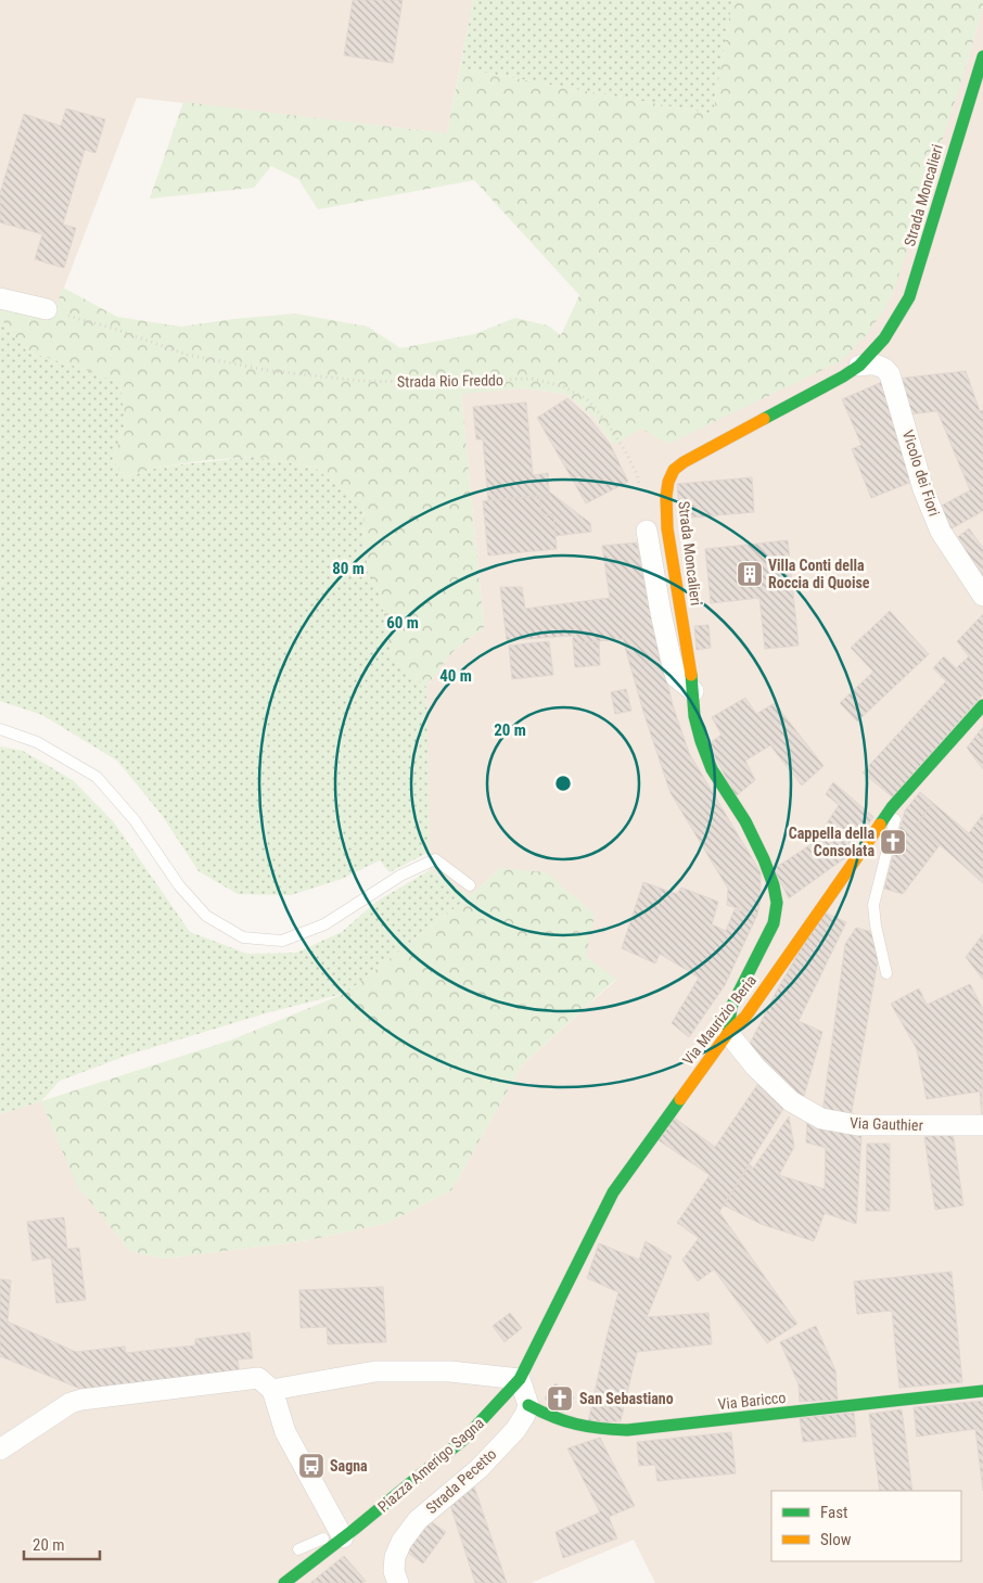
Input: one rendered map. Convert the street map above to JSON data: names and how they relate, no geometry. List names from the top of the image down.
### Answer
{
  "streets": {
    "street": [
      "Strada Moncalieri",
      "Vicolo dei Fiori",
      "Via Maurizio Beria",
      "Via Gauthier",
      "Via Baricco",
      "Piazza Amerigo Sagna",
      "Strada Pecetto"
    ],
    "path": ["Strada Rio Freddo"]
  },
  "crossings": [
    ["Strada Moncalieri", "Vicolo dei Fiori"],
    ["Strada Moncalieri", "Via Maurizio Beria"],
    ["Strada Moncalieri", "Via Gauthier"],
    ["Via Maurizio Beria", "Via Gauthier"],
    ["Via Maurizio Beria", "Piazza Amerigo Sagna"],
    ["Via Baricco", "Strada Pecetto"]
  ],
  "places": {
    "building": ["Villa Conti della Roccia di Quoise"],
    "church": ["Cappella della Consolata", "San Sebastiano"],
    "bus stop": ["Sagna"]
  },
  "legend": ["Fast", "Slow"],
  "scale_bar": "20 m",
  "rings": [
    "80 m",
    "60 m",
    "40 m",
    "20 m"
  ]
}
